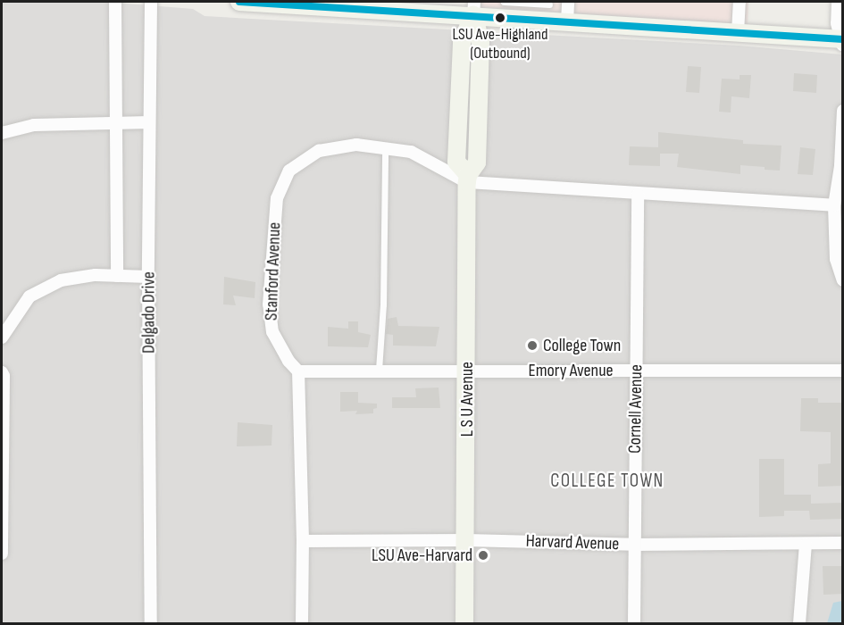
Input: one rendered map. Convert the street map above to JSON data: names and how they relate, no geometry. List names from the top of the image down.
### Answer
{
  "streets": {
    "street": [
      "Stanford Avenue",
      "Delgado Drive",
      "Emory Avenue",
      "L S U Avenue",
      "Cornell Avenue",
      "Harvard Avenue"
    ]
  },
  "crossings": [
    ["Stanford Avenue", "Emory Avenue"],
    ["Stanford Avenue", "L S U Avenue"],
    ["Emory Avenue", "L S U Avenue"],
    ["Emory Avenue", "Cornell Avenue"],
    ["L S U Avenue", "Harvard Avenue"],
    ["Cornell Avenue", "Harvard Avenue"]
  ],
  "districts": ["COLLEGE TOWN"],
  "places": ["LSU Ave-Highland (Outbound)", "College Town", "LSU Ave-Harvard"]
}
